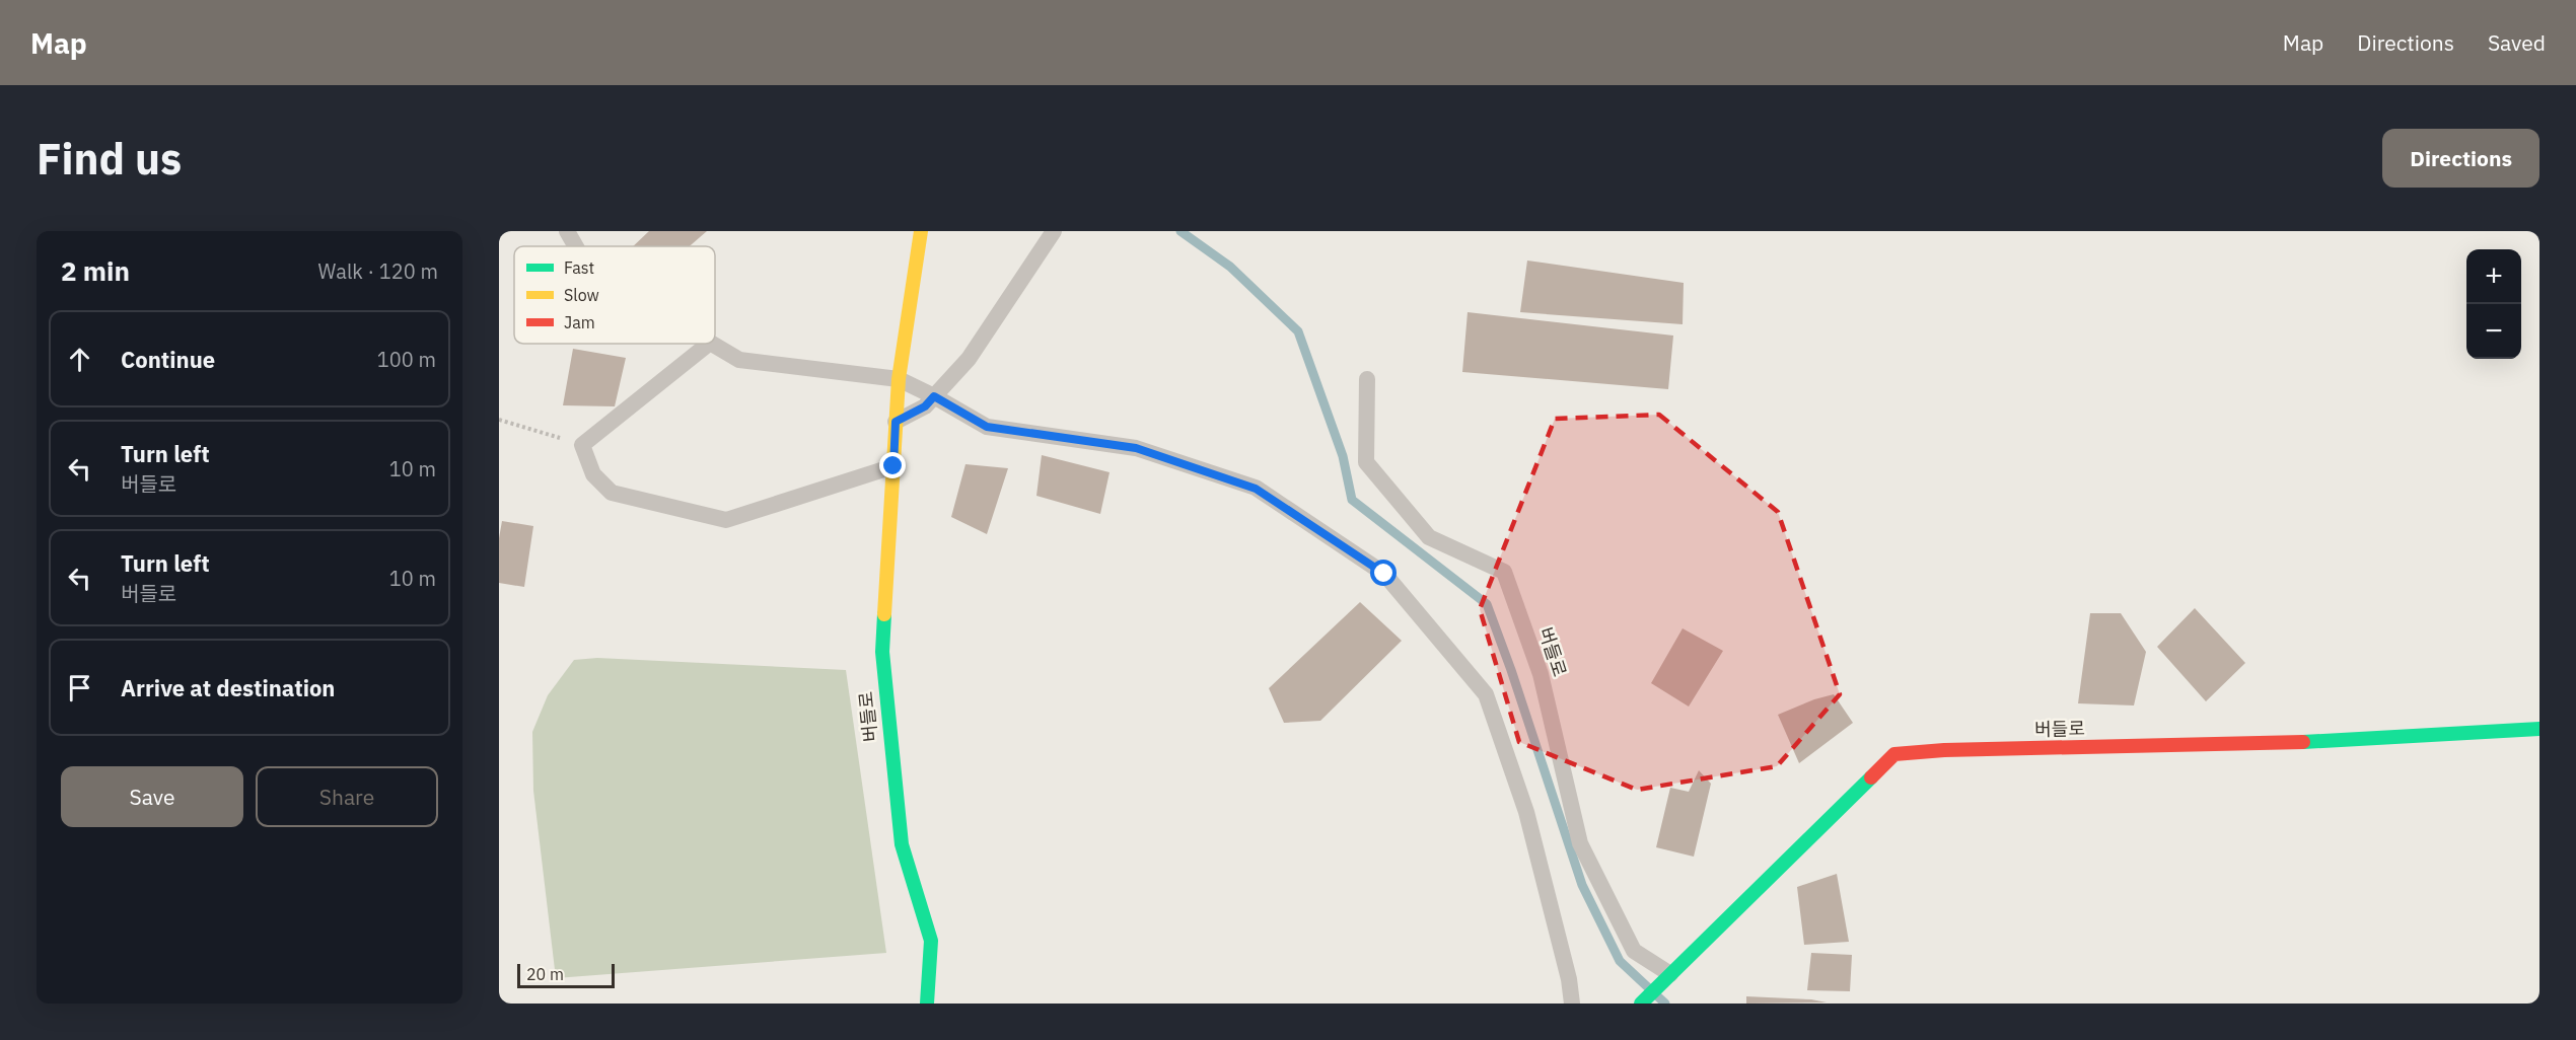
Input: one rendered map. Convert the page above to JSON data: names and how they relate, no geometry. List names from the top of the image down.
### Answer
{
  "streets": {
    "street": ["버들로"]
  },
  "legend": ["Fast", "Slow", "Jam"],
  "scale_bar": "20 m",
  "page": {
    "header": "Map",
    "nav": ["Map", "Directions", "Saved"],
    "buttons": [
      "Directions",
      ["Save", "Share"]
    ],
    "title": "Find us",
    "heading": ["2 min", "Walk · 120 m"],
    "map_buttons": ["+", "−"],
    "list": [
      ["Continue", "100 m"],
      ["Turn left", "버들로", "10 m"],
      ["Turn left", "버들로", "10 m"],
      "Arrive at destination"
    ],
    "scale": "20 m"
  }
}
